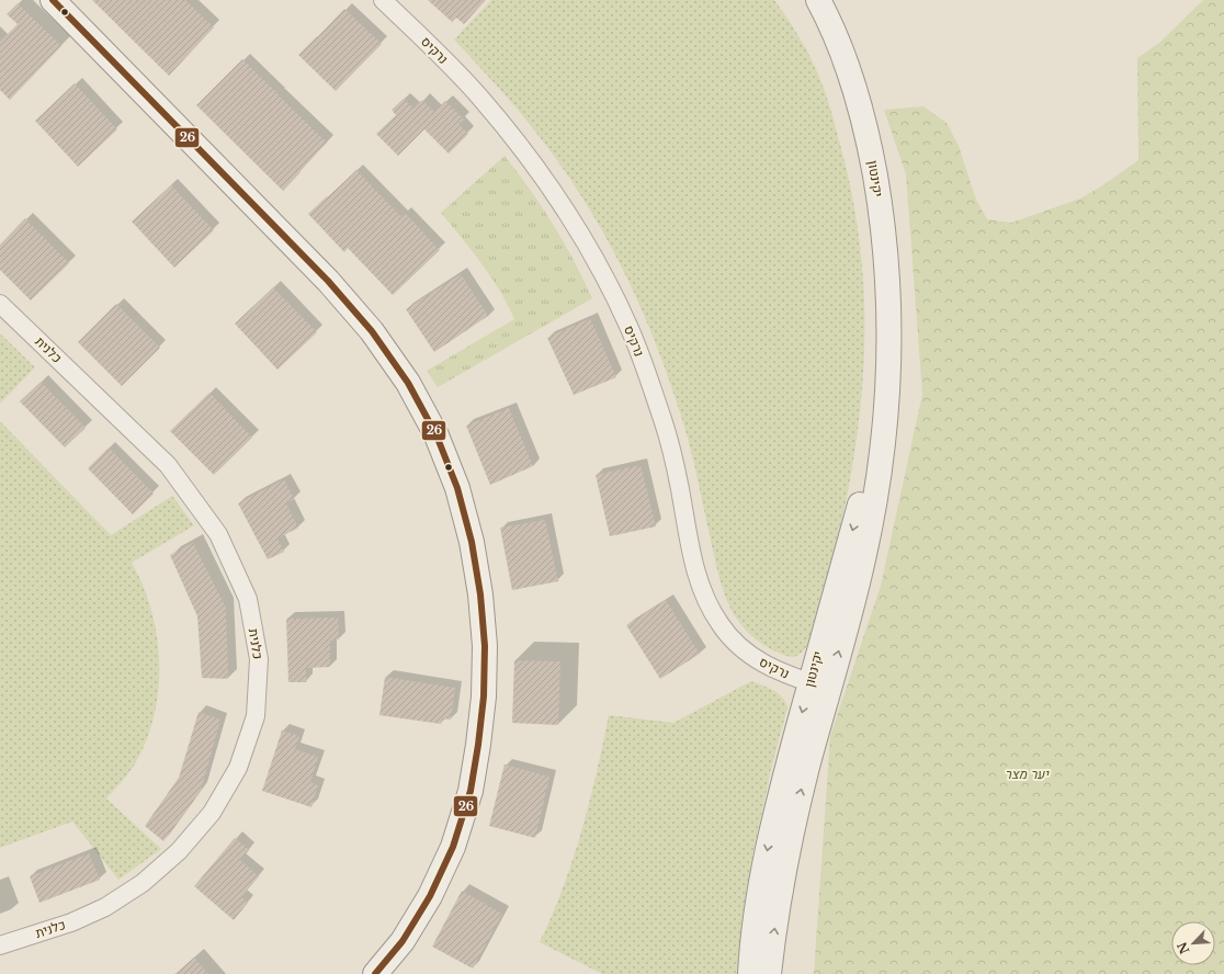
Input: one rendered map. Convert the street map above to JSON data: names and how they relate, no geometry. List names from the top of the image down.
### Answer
{
  "streets": {
    "street": ["נרקיס", "יקינטון", "כלנית"]
  },
  "crossings": [
    ["נרקיס", "יקינטון"]
  ],
  "parks": ["יער מצר"],
  "lines": ["transit line 26"],
  "north": "bottom left"
}
